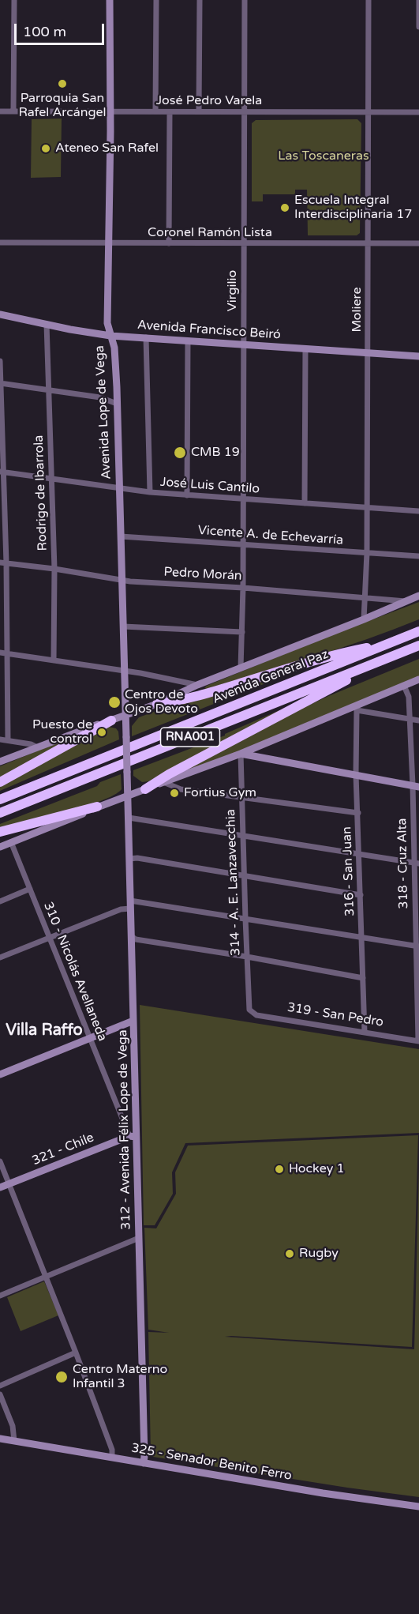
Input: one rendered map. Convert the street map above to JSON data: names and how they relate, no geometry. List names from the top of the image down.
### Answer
{
  "streets": {
    "highway": ["Avenida General Paz", "RNA001"],
    "street": [
      "José Pedro Varela",
      "Coronel Ramón Lista",
      "Virgilio",
      "Moliere",
      "Avenida Francisco Beiró",
      "Avenida Lope de Vega",
      "José Luis Cantilo",
      "Rodrigo de Ibarrola",
      "Vicente A. de Echevarría",
      "Pedro Morán",
      "318 - Cruz Alta",
      "316 - San Juan",
      "314 - A. E. Lanzavecchia",
      "310 - Nicolás Avellaneda",
      "319 - San Pedro",
      "312 - Avenida Félix Lope de Vega",
      "321 - Chile",
      "325 - Senador Benito Ferro"
    ]
  },
  "crossings": [
    ["José Pedro Varela", "Virgilio"],
    ["José Pedro Varela", "Moliere"],
    ["José Pedro Varela", "Avenida Lope de Vega"],
    ["Coronel Ramón Lista", "Virgilio"],
    ["Coronel Ramón Lista", "Moliere"],
    ["Coronel Ramón Lista", "Avenida Lope de Vega"],
    ["Virgilio", "Avenida Francisco Beiró"],
    ["Virgilio", "José Luis Cantilo"],
    ["Virgilio", "Vicente A. de Echevarría"],
    ["Virgilio", "Pedro Morán"],
    ["Virgilio", "Avenida General Paz"],
    ["Moliere", "Avenida Francisco Beiró"],
    ["Moliere", "José Luis Cantilo"],
    ["Moliere", "Vicente A. de Echevarría"],
    ["Moliere", "Pedro Morán"],
    ["Moliere", "Avenida General Paz"],
    ["Avenida Francisco Beiró", "Avenida Lope de Vega"],
    ["Avenida Francisco Beiró", "Rodrigo de Ibarrola"],
    ["Avenida Lope de Vega", "José Luis Cantilo"],
    ["Avenida Lope de Vega", "Vicente A. de Echevarría"],
    ["Avenida Lope de Vega", "Pedro Morán"],
    ["Avenida Lope de Vega", "Avenida General Paz"],
    ["Avenida Lope de Vega", "312 - Avenida Félix Lope de Vega"],
    ["José Luis Cantilo", "Rodrigo de Ibarrola"],
    ["Rodrigo de Ibarrola", "Pedro Morán"],
    ["Pedro Morán", "Avenida General Paz"],
    ["318 - Cruz Alta", "319 - San Pedro"],
    ["316 - San Juan", "319 - San Pedro"],
    ["314 - A. E. Lanzavecchia", "319 - San Pedro"],
    ["310 - Nicolás Avellaneda", "312 - Avenida Félix Lope de Vega"],
    ["310 - Nicolás Avellaneda", "321 - Chile"],
    ["312 - Avenida Félix Lope de Vega", "321 - Chile"],
    ["312 - Avenida Félix Lope de Vega", "325 - Senador Benito Ferro"]
  ],
  "districts": ["Villa Raffo"],
  "parks": ["Las Toscaneras"],
  "places": [
    "Parroquia San Rafel Arcángel",
    "Ateneo San Rafel",
    "Escuela Integral Interdisciplinaria 17",
    "CMB 19",
    "Centro de Ojos Devoto",
    "Puesto de control",
    "Fortius Gym",
    "Hockey 1",
    "Rugby",
    "Centro Materno Infantil 3"
  ],
  "scale_bar": "100 m"
}
